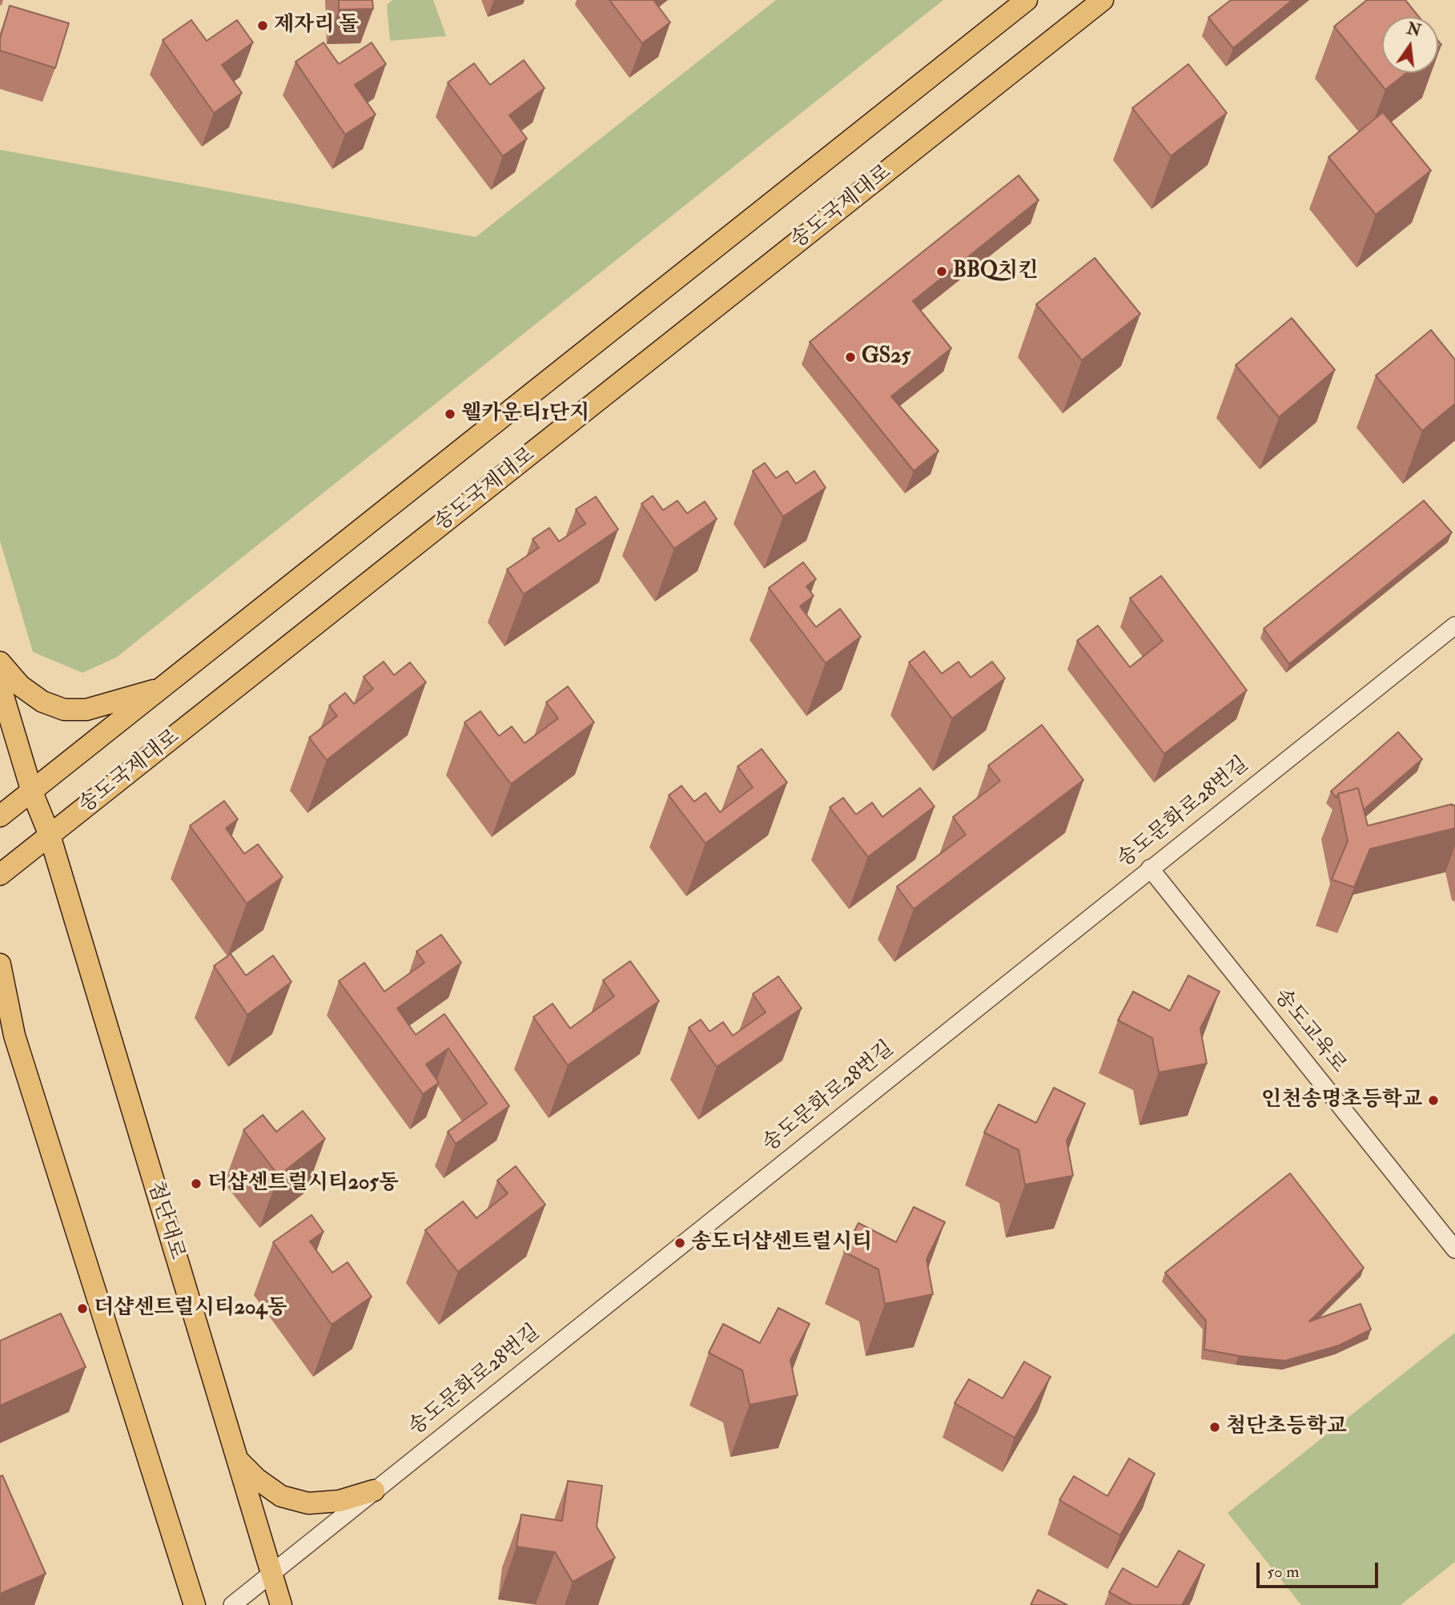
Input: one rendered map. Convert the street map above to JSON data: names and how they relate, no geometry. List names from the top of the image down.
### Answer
{
  "streets": {
    "main road": ["송도국제대로", "첨단대로"],
    "street": ["송도문화로28번길", "송도교육로"]
  },
  "crossings": [
    ["송도국제대로", "첨단대로"],
    ["송도문화로28번길", "송도교육로"],
    ["송도문화로28번길", "첨단대로"]
  ],
  "places": [
    "제자리 돌",
    "BBQ치킨",
    "GS25",
    "웰카운티1단지",
    "인천송명초등학교",
    "더샵센트럴시티205동",
    "송도더샵센트럴시티",
    "더샵센트럴시티204동",
    "첨단초등학교"
  ],
  "scale_bar": "50 m",
  "north": "top"
}
